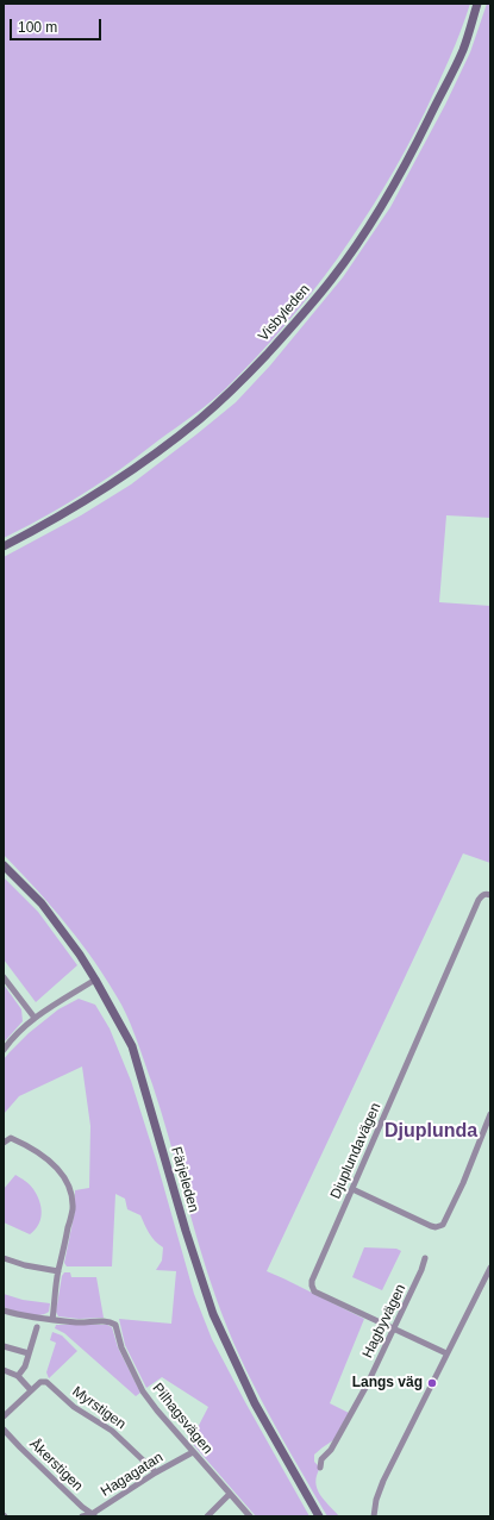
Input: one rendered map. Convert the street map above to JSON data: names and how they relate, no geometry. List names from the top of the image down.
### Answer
{
  "streets": {
    "main road": ["Visbyleden", "Färjeleden"],
    "street": [
      "Djuplundavägen",
      "Hagbyvägen",
      "Myrstigen",
      "Pilhagsvägen",
      "Åkerstigen",
      "Hagagatan"
    ]
  },
  "crossings": [
    ["Djuplundavägen", "Hagbyvägen"],
    ["Myrstigen", "Hagagatan"],
    ["Pilhagsvägen", "Hagagatan"],
    ["Åkerstigen", "Hagagatan"]
  ],
  "districts": ["Djuplunda"],
  "places": ["Langs väg"],
  "scale_bar": "100 m"
}
